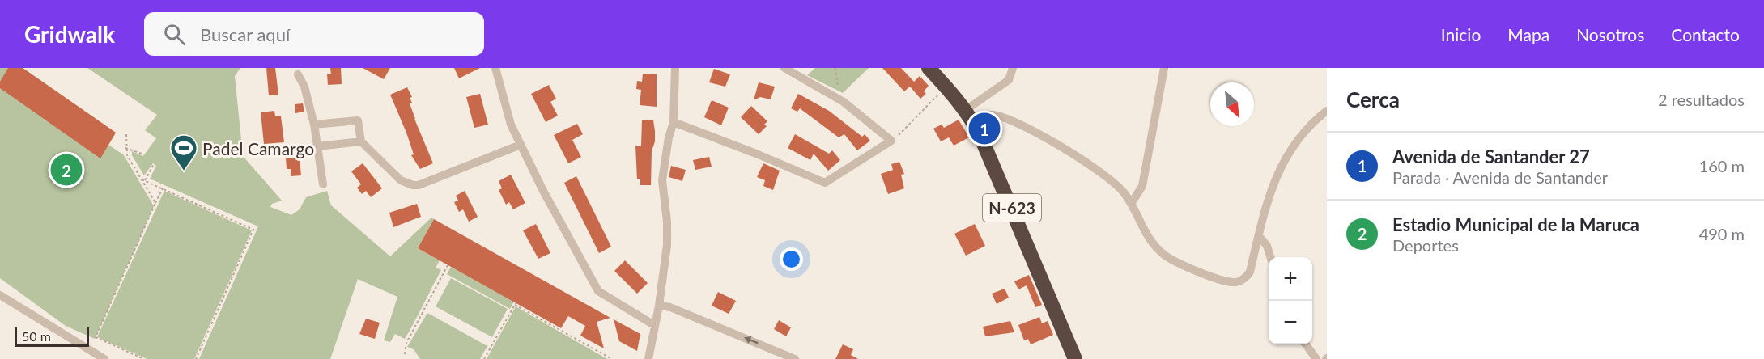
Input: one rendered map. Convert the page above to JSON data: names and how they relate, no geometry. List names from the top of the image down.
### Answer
{
  "streets": {
    "highway": ["N-623"]
  },
  "places": {
    "sports": ["Padel Camargo"]
  },
  "scale_bar": "50 m",
  "north": "bottom right",
  "page": {
    "header": "Gridwalk",
    "search": "Buscar aquí",
    "nav": [
      "Inicio",
      "Mapa",
      "Nosotros",
      "Contacto"
    ],
    "heading": ["Cerca", "2 resultados"],
    "pins": ["1", "2"],
    "list": [
      {
        "mark": "1",
        "name": "Avenida de Santander 27",
        "note": "Parada · Avenida de Santander",
        "value": "160 m"
      },
      {
        "mark": "2",
        "name": "Estadio Municipal de la Maruca",
        "note": "Deportes",
        "value": "490 m"
      }
    ],
    "map_buttons": ["+", "−"],
    "scale": "50 m"
  }
}
